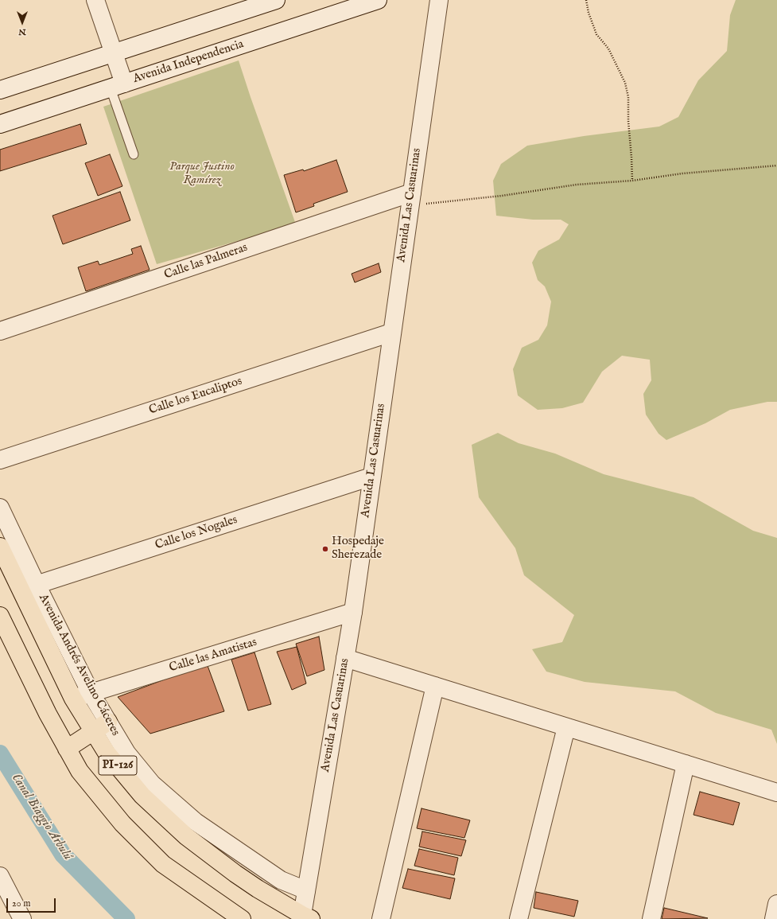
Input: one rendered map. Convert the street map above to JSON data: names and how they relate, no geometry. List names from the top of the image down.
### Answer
{
  "streets": {
    "highway": ["Avenida Andrés Avelino Cáceres", "PI-126"],
    "street": [
      "Avenida Independencia",
      "Avenida Las Casuarinas",
      "Calle las Palmeras",
      "Calle los Eucaliptos",
      "Calle los Nogales",
      "Calle las Amatistas"
    ]
  },
  "crossings": [
    ["Avenida Las Casuarinas", "Calle las Palmeras"],
    ["Avenida Las Casuarinas", "Calle los Eucaliptos"],
    ["Avenida Las Casuarinas", "Calle los Nogales"],
    ["Avenida Las Casuarinas", "Calle las Amatistas"],
    ["Avenida Las Casuarinas", "Avenida Andrés Avelino Cáceres"],
    ["Calle los Nogales", "Avenida Andrés Avelino Cáceres"],
    ["Calle las Amatistas", "Avenida Andrés Avelino Cáceres"]
  ],
  "water": ["Canal Biaggio Arbulú"],
  "parks": ["Parque Justino Ramírez"],
  "places": ["Hospedaje Sherezade"],
  "scale_bar": "20 m",
  "north": "bottom"
}
